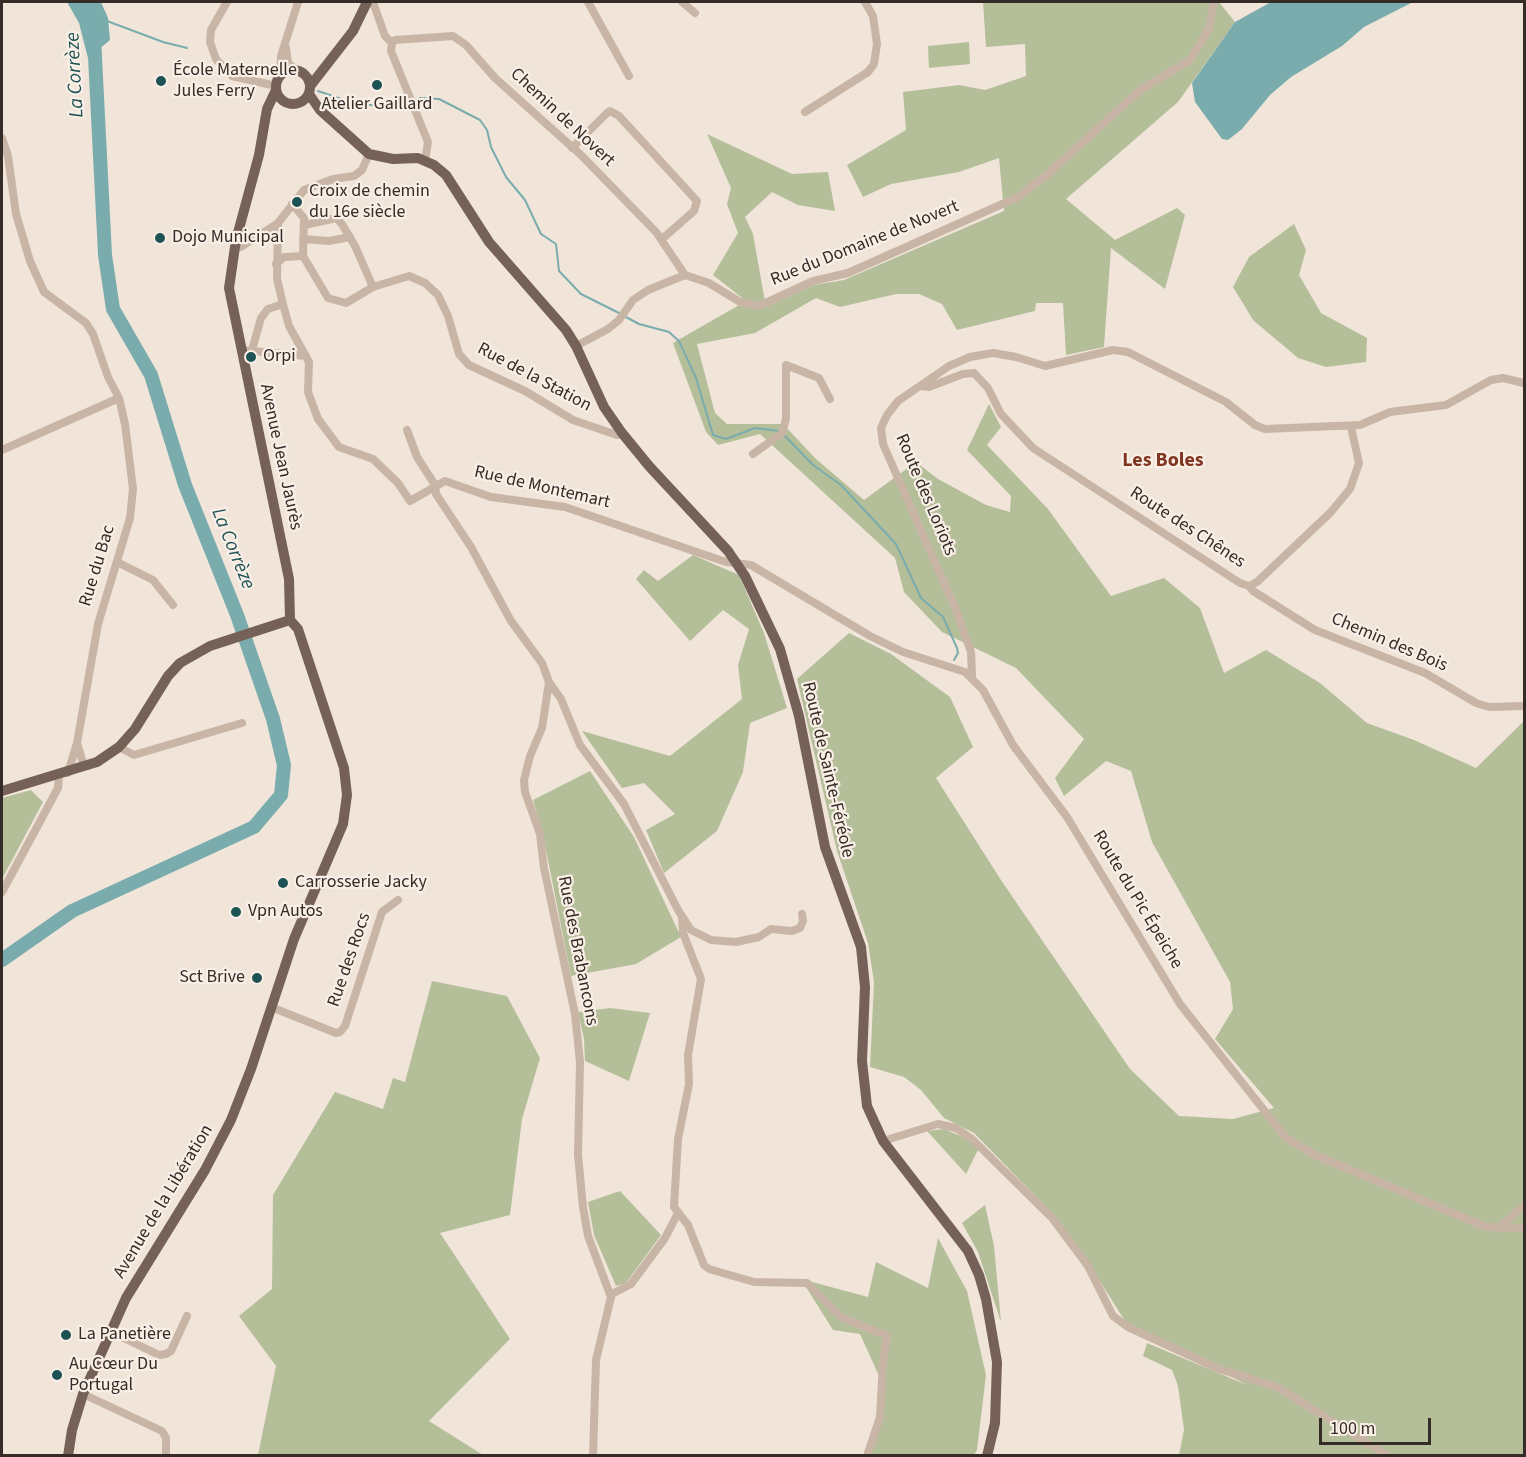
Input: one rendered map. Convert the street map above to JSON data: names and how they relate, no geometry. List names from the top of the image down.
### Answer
{
  "streets": {
    "main road": ["Avenue Jean Jaurès", "Route de Sainte-Féréole", "Avenue de la Libération"],
    "street": [
      "Chemin de Novert",
      "Rue du Domaine de Novert",
      "Rue de la Station",
      "Rue de Montemart",
      "Route des Loriots",
      "Route des Chênes",
      "Rue du Bac",
      "Chemin des Bois",
      "Route du Pic Épeiche",
      "Rue des Brabancons",
      "Rue des Rocs"
    ]
  },
  "crossings": [
    ["Chemin de Novert", "Rue du Domaine de Novert"],
    ["Rue de la Station", "Route de Sainte-Féréole"],
    ["Avenue Jean Jaurès", "Avenue de la Libération"],
    ["Rue de Montemart", "Route de Sainte-Féréole"],
    ["Route des Loriots", "Route des Chênes"],
    ["Route des Loriots", "Route du Pic Épeiche"],
    ["Route des Chênes", "Chemin des Bois"],
    ["Rue des Rocs", "Avenue de la Libération"]
  ],
  "districts": ["Les Boles"],
  "water": ["La Corrèze"],
  "places": [
    "École Maternelle Jules Ferry",
    "Atelier Gaillard",
    "Croix de chemin du 16e siècle",
    "Dojo Municipal",
    "Orpi",
    "Carrosserie Jacky",
    "Vpn Autos",
    "Sct Brive",
    "La Panetière",
    "Au Cœur Du Portugal"
  ],
  "scale_bar": "100 m"
}
